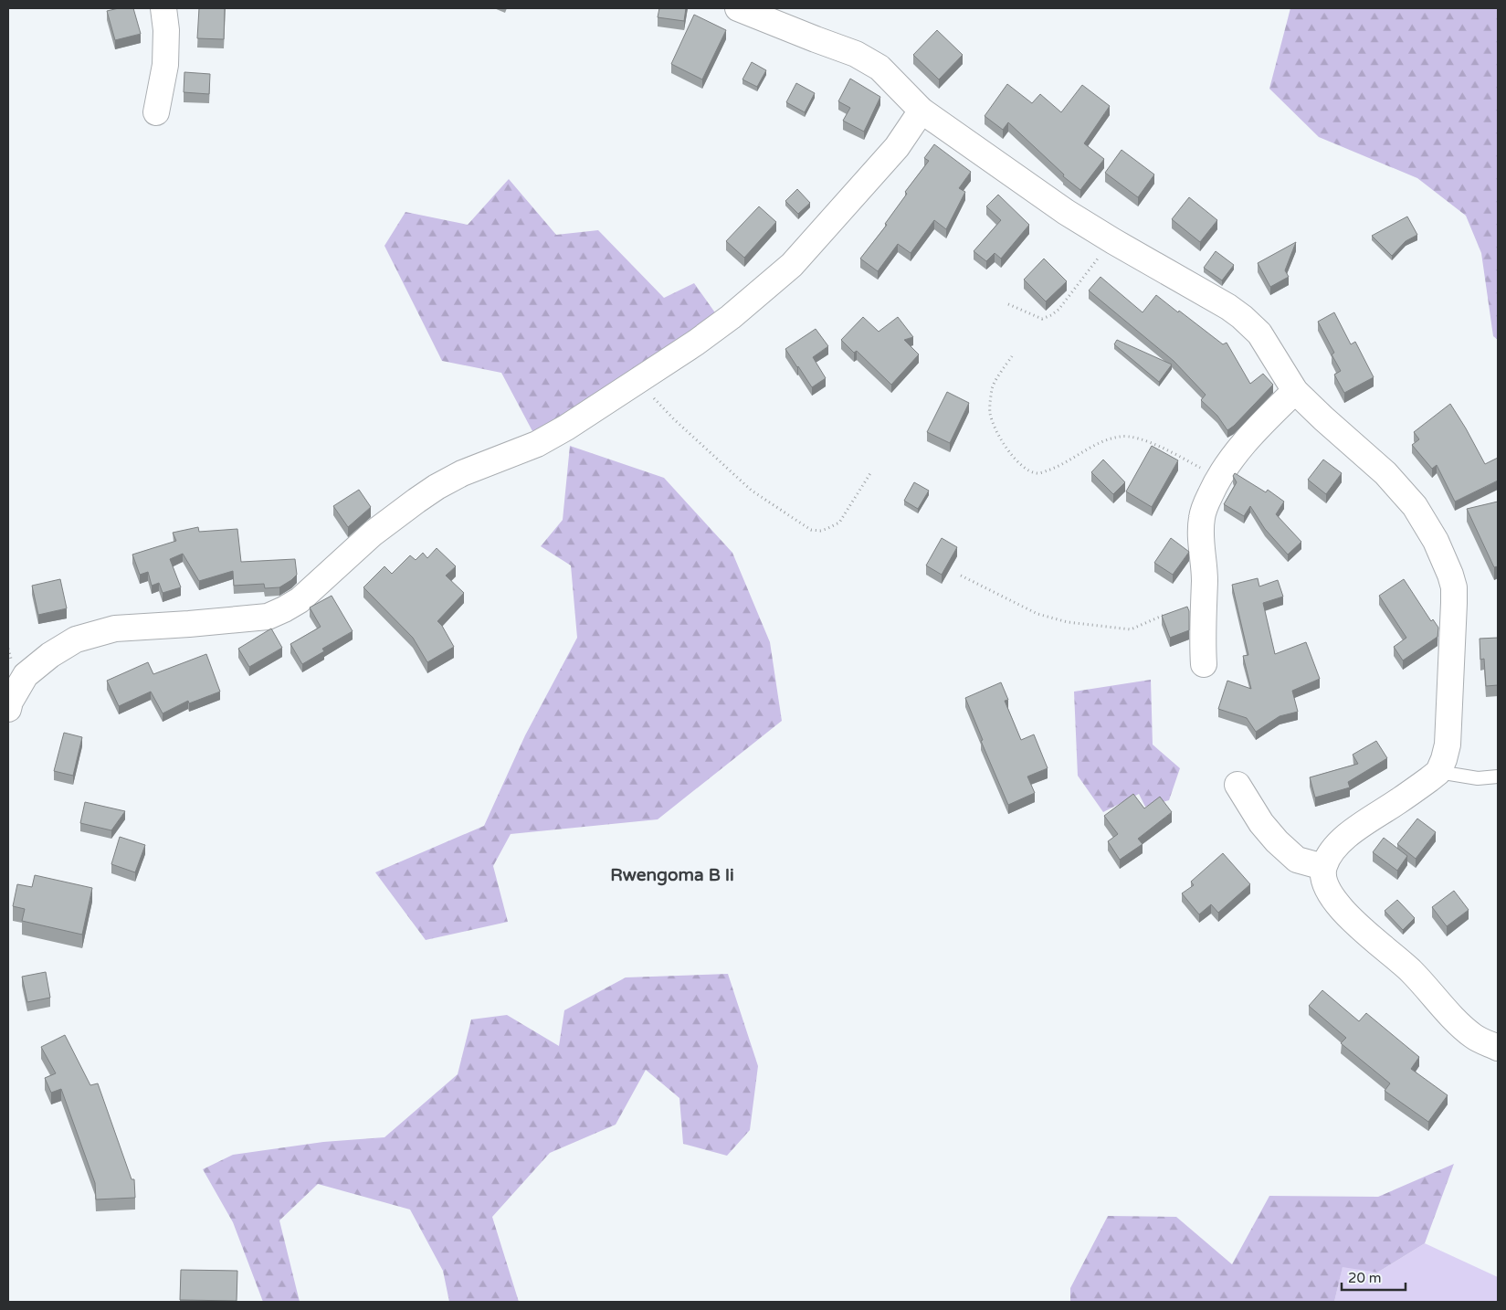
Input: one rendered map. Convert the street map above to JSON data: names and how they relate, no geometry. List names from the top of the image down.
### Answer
{
  "districts": ["Rwengoma B Ii"],
  "scale_bar": "20 m"
}
